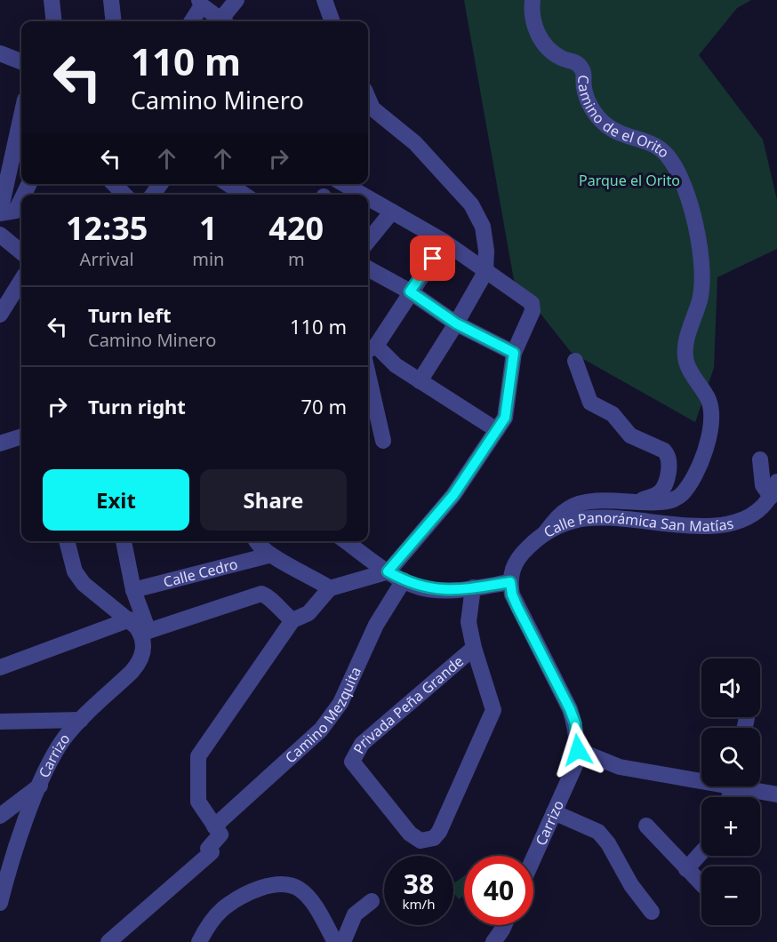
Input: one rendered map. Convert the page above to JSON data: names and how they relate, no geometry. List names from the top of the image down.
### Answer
{
  "streets": {
    "street": [
      "Camino de el Orito",
      "Calle Panorámica San Matías",
      "Calle Cedro",
      "Privada Peña Grande",
      "Camino Mezquita",
      "Carrizo"
    ]
  },
  "crossings": [
    ["Camino de el Orito", "Calle Panorámica San Matías"],
    ["Calle Panorámica San Matías", "Carrizo"]
  ],
  "parks": ["Parque el Orito"],
  "page": {
    "turn": ["110 m", "Camino Minero"],
    "eta": [
      "12:35",
      "Arrival",
      "1",
      "min",
      "420",
      "m"
    ],
    "list": [
      {
        "name": "Turn left",
        "note": "Camino Minero",
        "value": "110 m"
      },
      {
        "name": "Turn right",
        "value": "70 m"
      }
    ],
    "buttons": ["Exit", "Share"],
    "map_buttons": ["+", "−"],
    "speed": "38 km/h",
    "limit": "40"
  }
}
